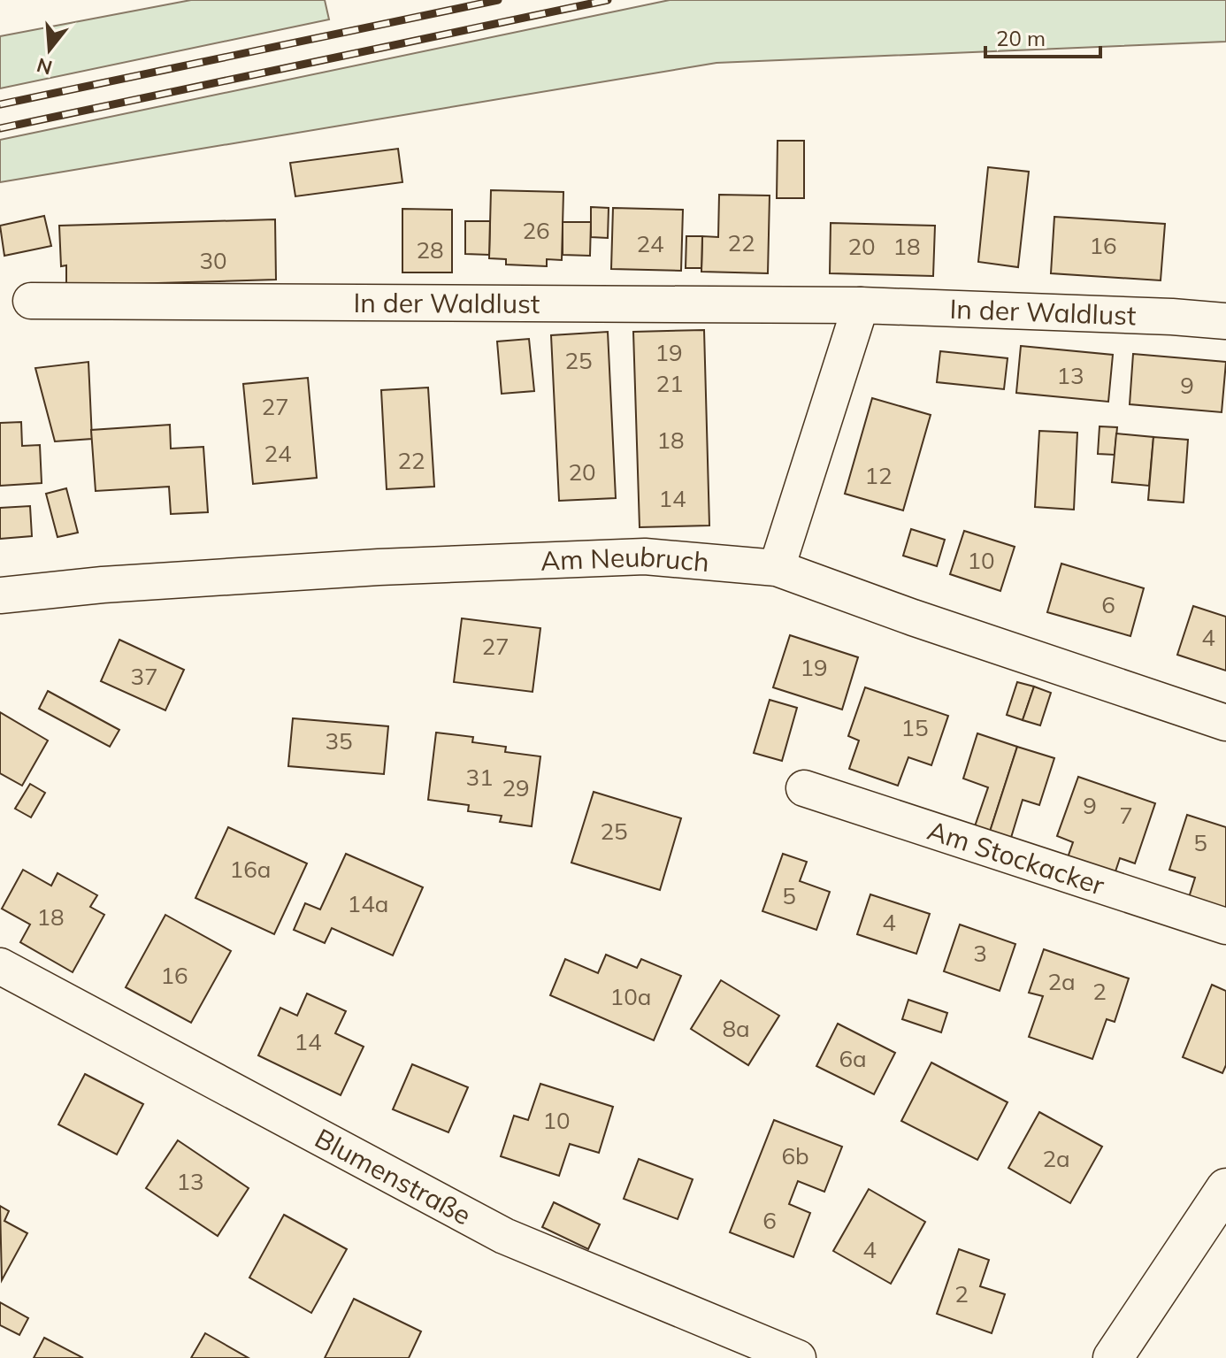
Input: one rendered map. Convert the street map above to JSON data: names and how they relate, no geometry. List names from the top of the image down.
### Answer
{
  "streets": {
    "street": [
      "In der Waldlust",
      "Am Neubruch",
      "Am Stockacker",
      "Blumenstraße"
    ]
  },
  "house_numbers": [
    "26",
    "22",
    "24",
    "16",
    "20",
    "18",
    "28",
    "30",
    "19",
    "25",
    "13",
    "21",
    "9",
    "27",
    "18",
    "24",
    "22",
    "20",
    "12",
    "14",
    "10",
    "6",
    "4",
    "27",
    "19",
    "37",
    "15",
    "35",
    "31",
    "29",
    "9",
    "7",
    "25",
    "5",
    "16a",
    "5",
    "14a",
    "18",
    "4",
    "3",
    "16",
    "2a",
    "2",
    "10a",
    "8a",
    "14",
    "6a",
    "10",
    "6b",
    "2a",
    "13",
    "6",
    "4",
    "2"
  ],
  "scale_bar": "20 m",
  "north": "bottom"
}
